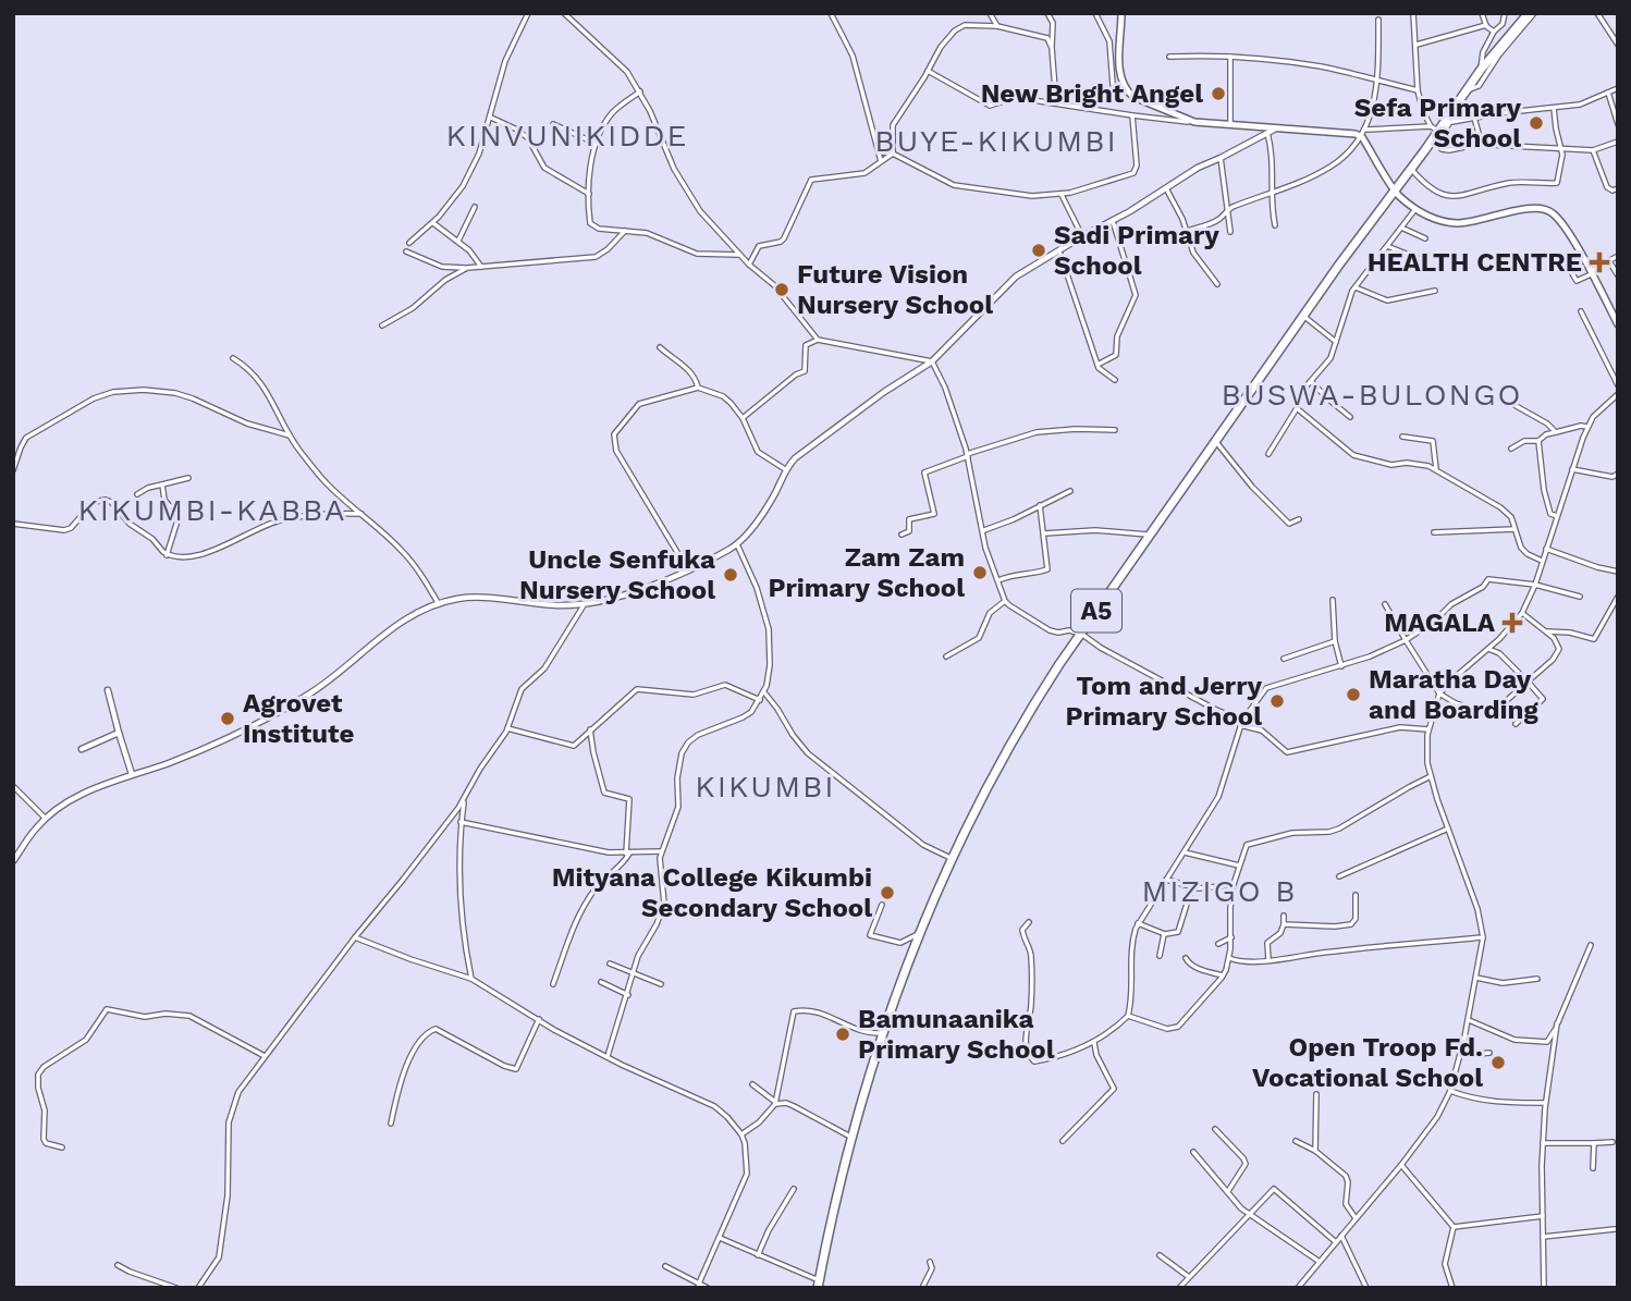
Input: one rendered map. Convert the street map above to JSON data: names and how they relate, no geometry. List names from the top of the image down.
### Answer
{
  "streets": {
    "main road": ["A5"]
  },
  "districts": [
    "KINVUNIKIDDE",
    "BUYE-KIKUMBI",
    "BUSWA-BULONGO",
    "KIKUMBI-KABBA",
    "KIKUMBI",
    "MIZIGO B"
  ],
  "places": {
    "other": [
      "New Bright Angel",
      "Sefa Primary School",
      "Sadi Primary School",
      "Future Vision Nursery School",
      "Zam Zam Primary School",
      "Uncle Senfuka Nursery School",
      "Maratha Day and Boarding",
      "Tom and Jerry Primary School",
      "Agrovet Institute",
      "Mityana College Kikumbi Secondary School",
      "Bamunaanika Primary School",
      "Open Troop Fd. Vocational School"
    ],
    "health": ["HEALTH CENTRE", "MAGALA"]
  }
}
